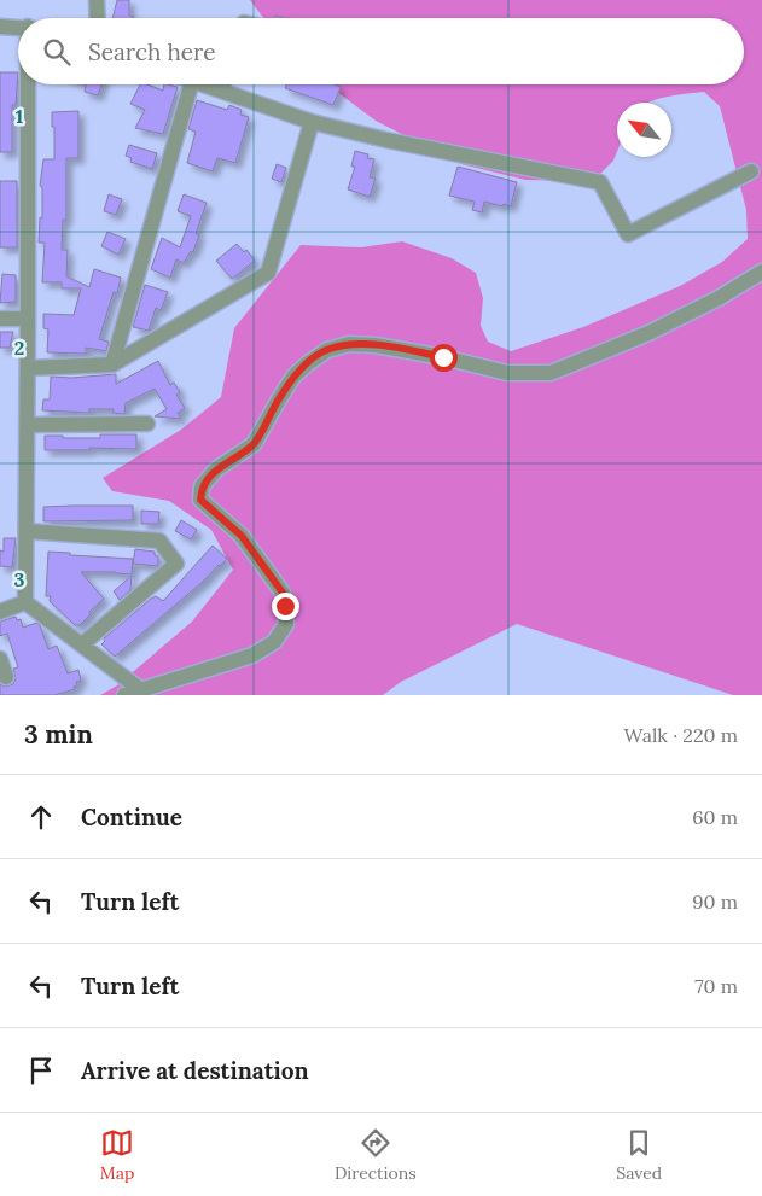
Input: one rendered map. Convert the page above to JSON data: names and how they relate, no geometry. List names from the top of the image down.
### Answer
{
  "north": "top left",
  "page": {
    "search": "Search here",
    "heading": ["3 min", "Walk · 220 m"],
    "list": [
      ["Continue", "60 m"],
      ["Turn left", "90 m"],
      ["Turn left", "70 m"],
      "Arrive at destination"
    ],
    "nav": ["Map", "Directions", "Saved"]
  },
  "grid": {
    "rows": ["1", "2", "3"]
  }
}
